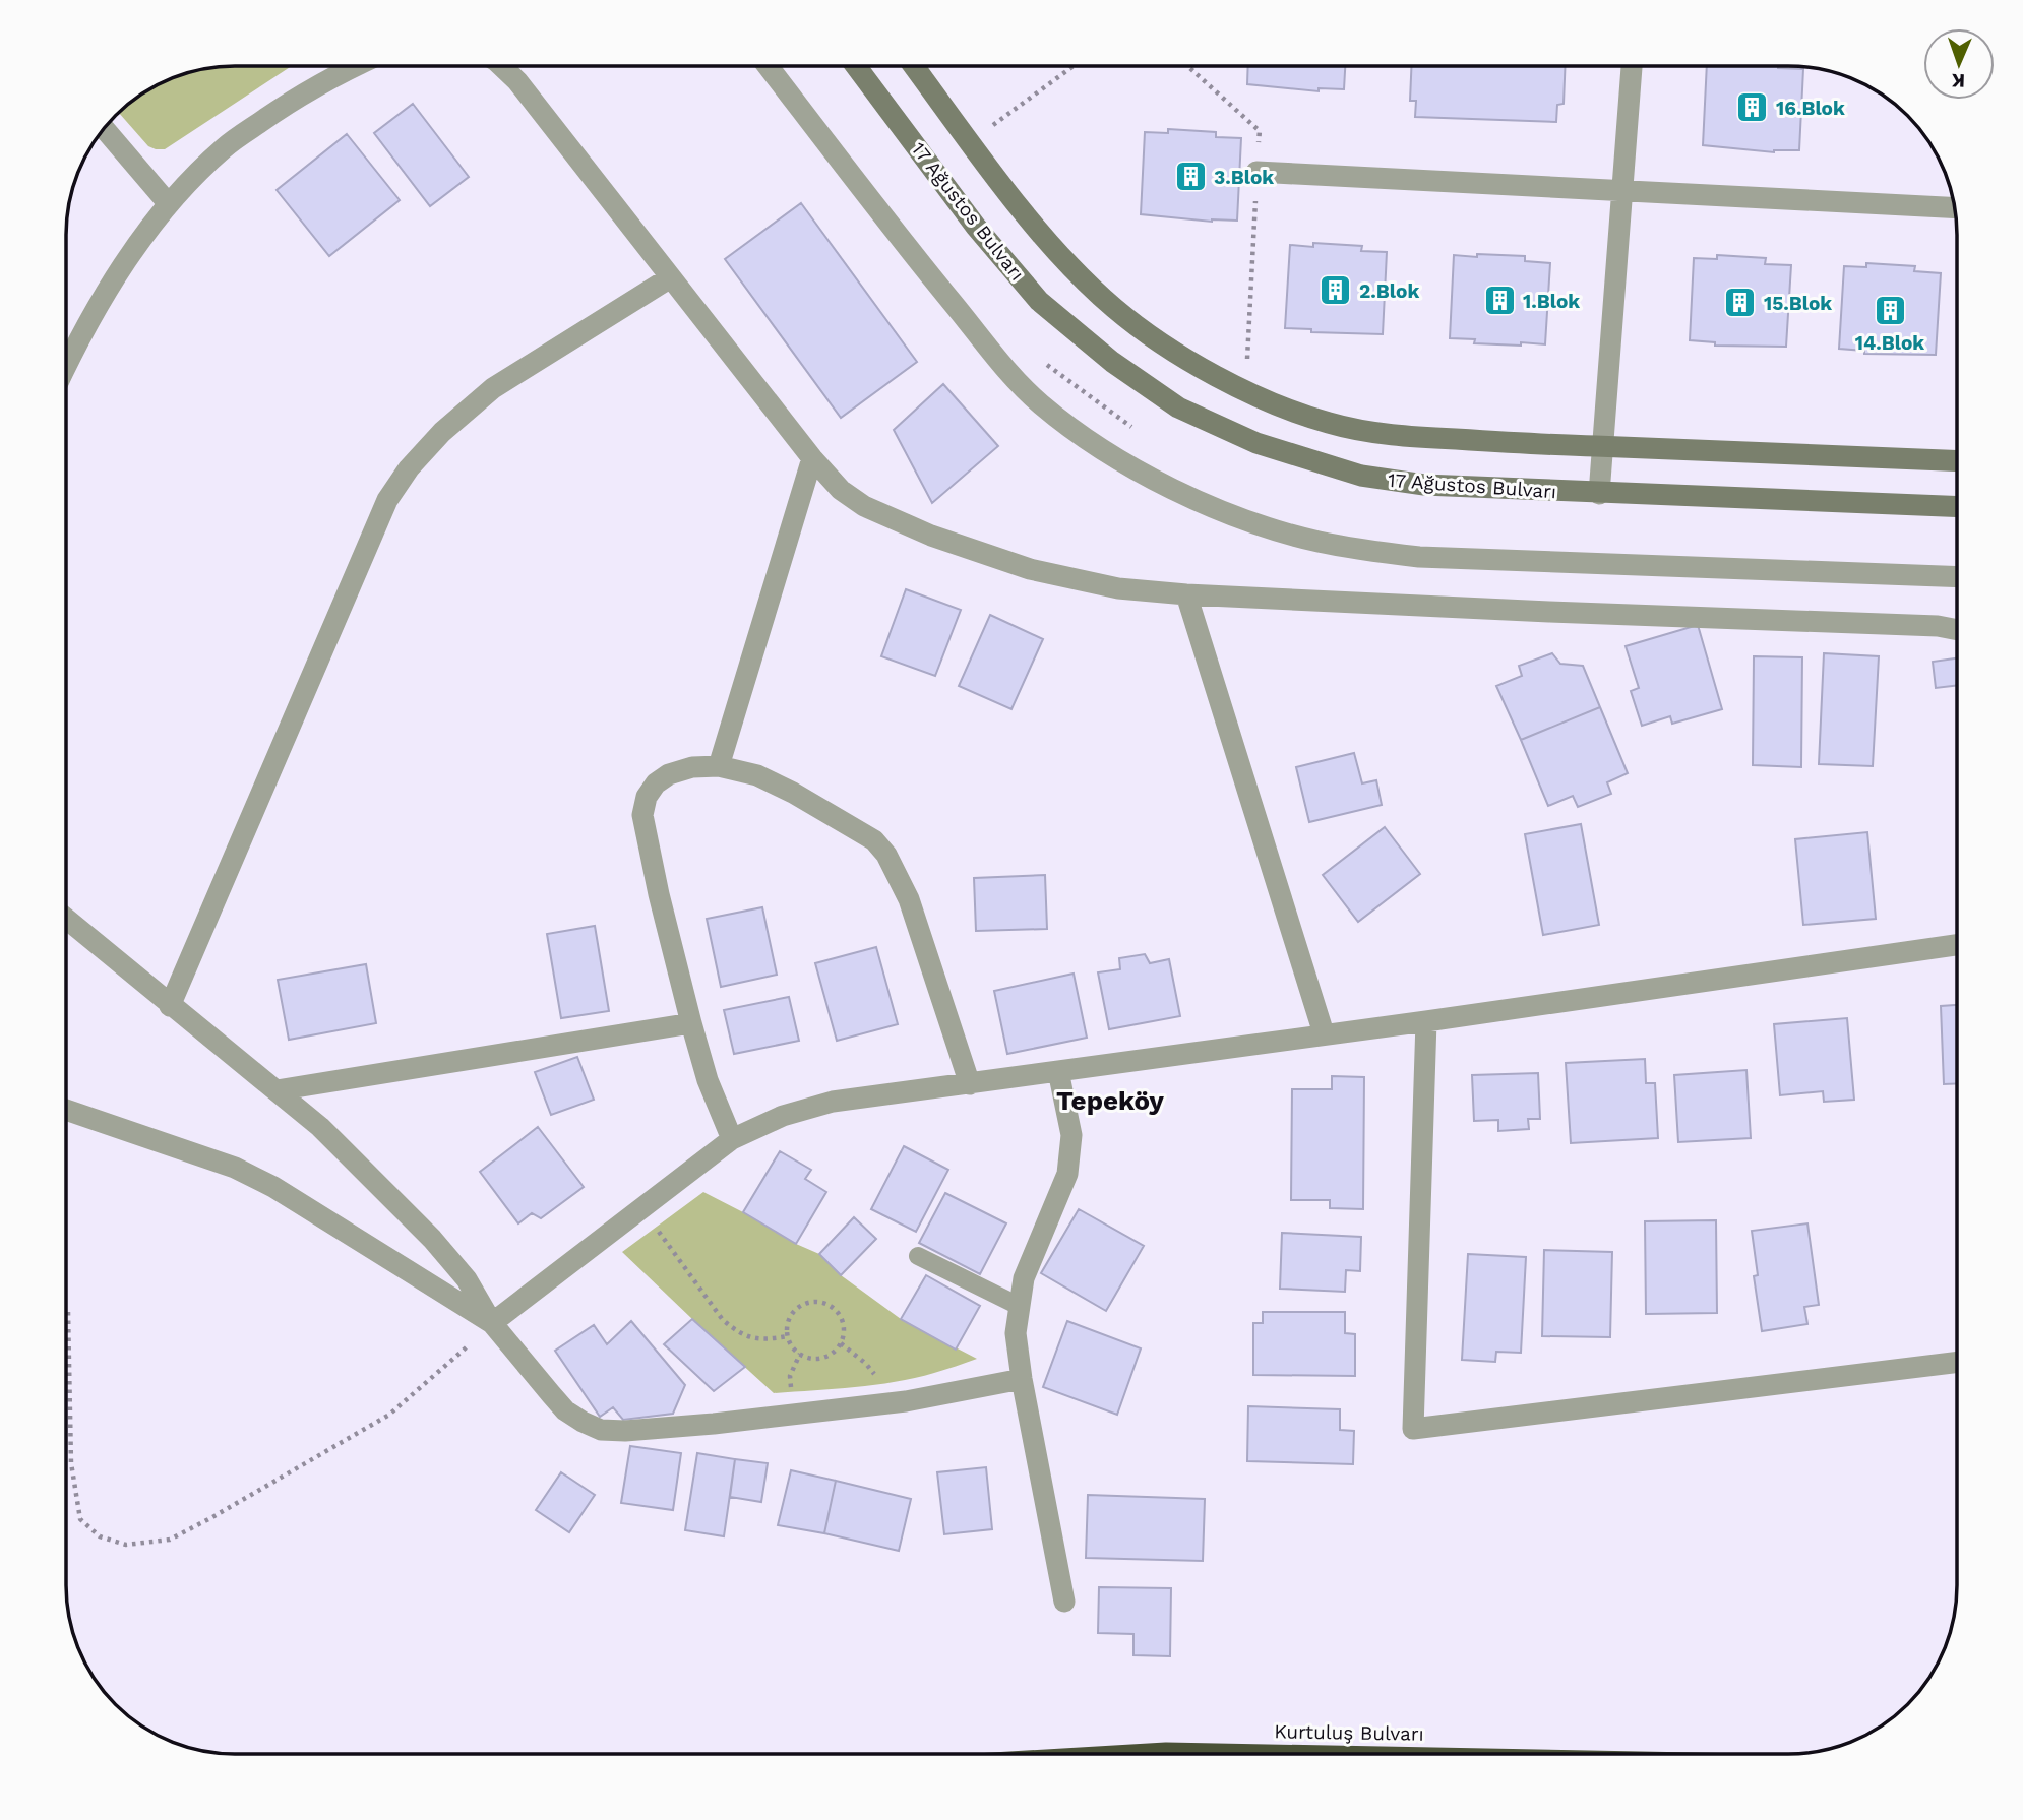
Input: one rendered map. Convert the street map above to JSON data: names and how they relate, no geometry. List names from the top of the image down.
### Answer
{
  "streets": {
    "highway": ["Kurtuluş Bulvarı"],
    "main road": ["17 Ağustos Bulvarı"]
  },
  "districts": ["Tepeköy"],
  "places": {
    "building": [
      "16.Blok",
      "3.Blok",
      "2.Blok",
      "1.Blok",
      "15.Blok",
      "14.Blok"
    ]
  },
  "north": "bottom"
}
